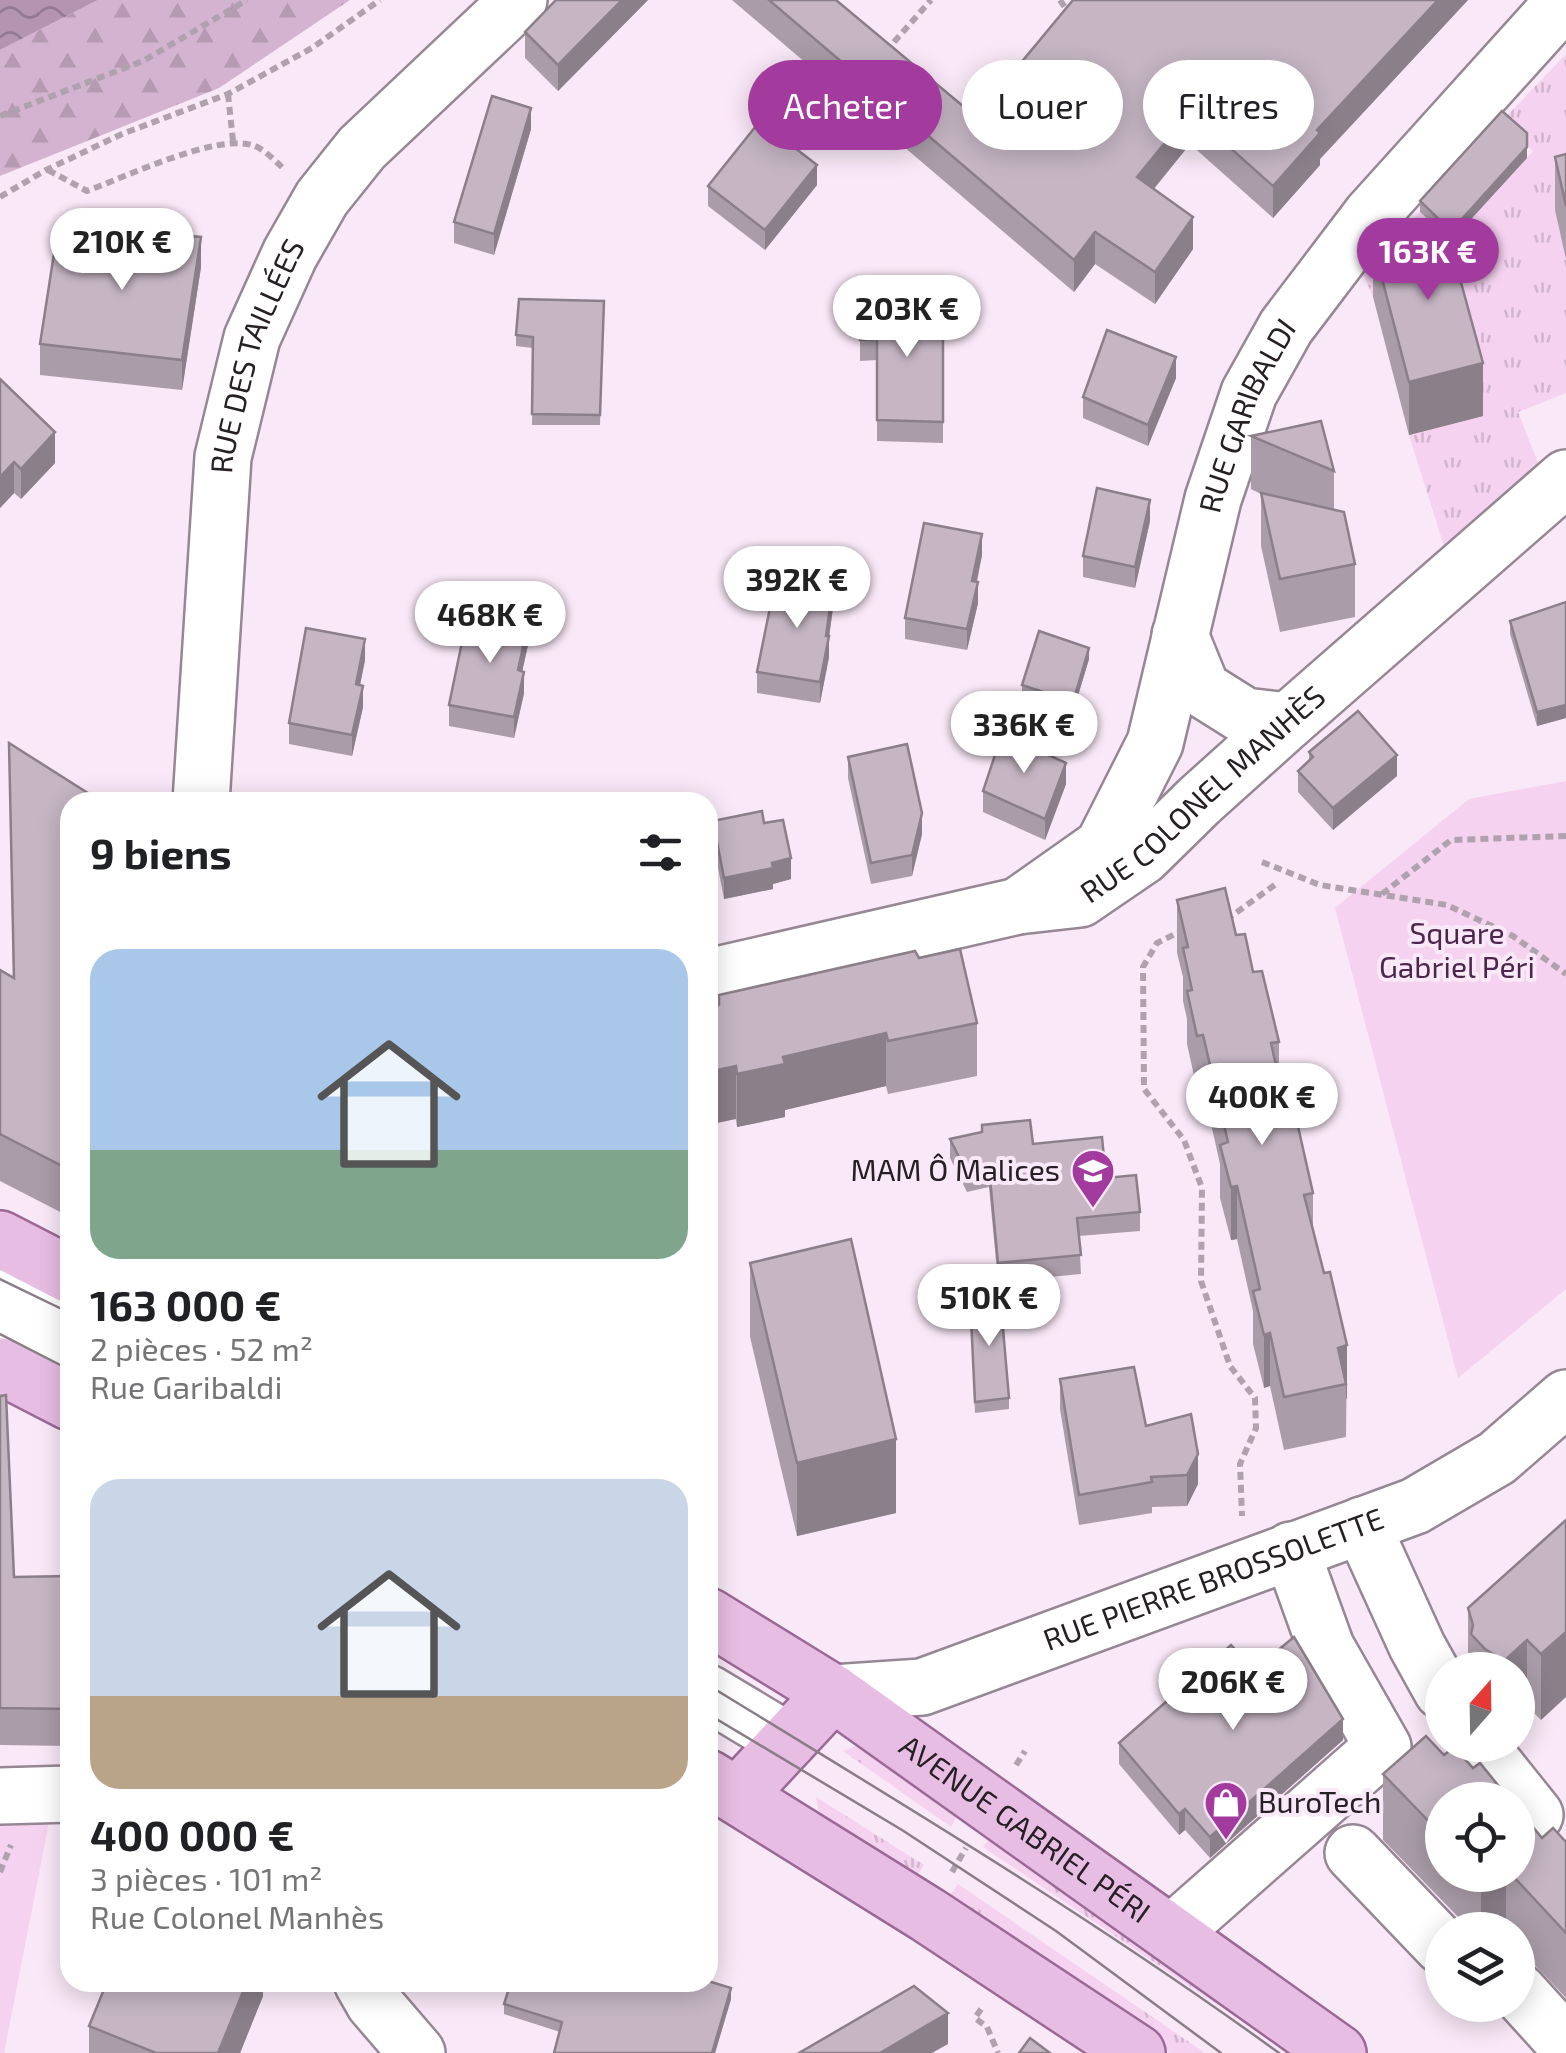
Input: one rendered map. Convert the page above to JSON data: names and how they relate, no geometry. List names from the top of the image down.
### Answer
{
  "streets": {
    "main road": ["AVENUE GABRIEL PÉRI"],
    "street": [
      "RUE DES TAILLÉES",
      "RUE GARIBALDI",
      "RUE COLONEL MANHÈS",
      "RUE PIERRE BROSSOLETTE"
    ]
  },
  "crossings": [
    ["RUE GARIBALDI", "RUE COLONEL MANHÈS"],
    ["RUE PIERRE BROSSOLETTE", "AVENUE GABRIEL PÉRI"]
  ],
  "parks": ["Square Gabriel Péri"],
  "places": {
    "school or university": ["MAM Ô Malices"],
    "shop": ["BuroTech"]
  },
  "north": "top",
  "page": {
    "chip": ["Acheter", "Louer", "Filtres"],
    "price": [
      "210K €",
      "163K €",
      "203K €",
      "392K €",
      "468K €",
      "336K €",
      "400K €",
      "510K €",
      "206K €"
    ],
    "heading": "9 biens",
    "list": [
      {
        "name": "163 000 €",
        "note": "2 pièces · 52 m² · Rue Garibaldi"
      },
      {
        "name": "400 000 €",
        "note": "3 pièces · 101 m² · Rue Colonel Manhès"
      }
    ]
  }
}
